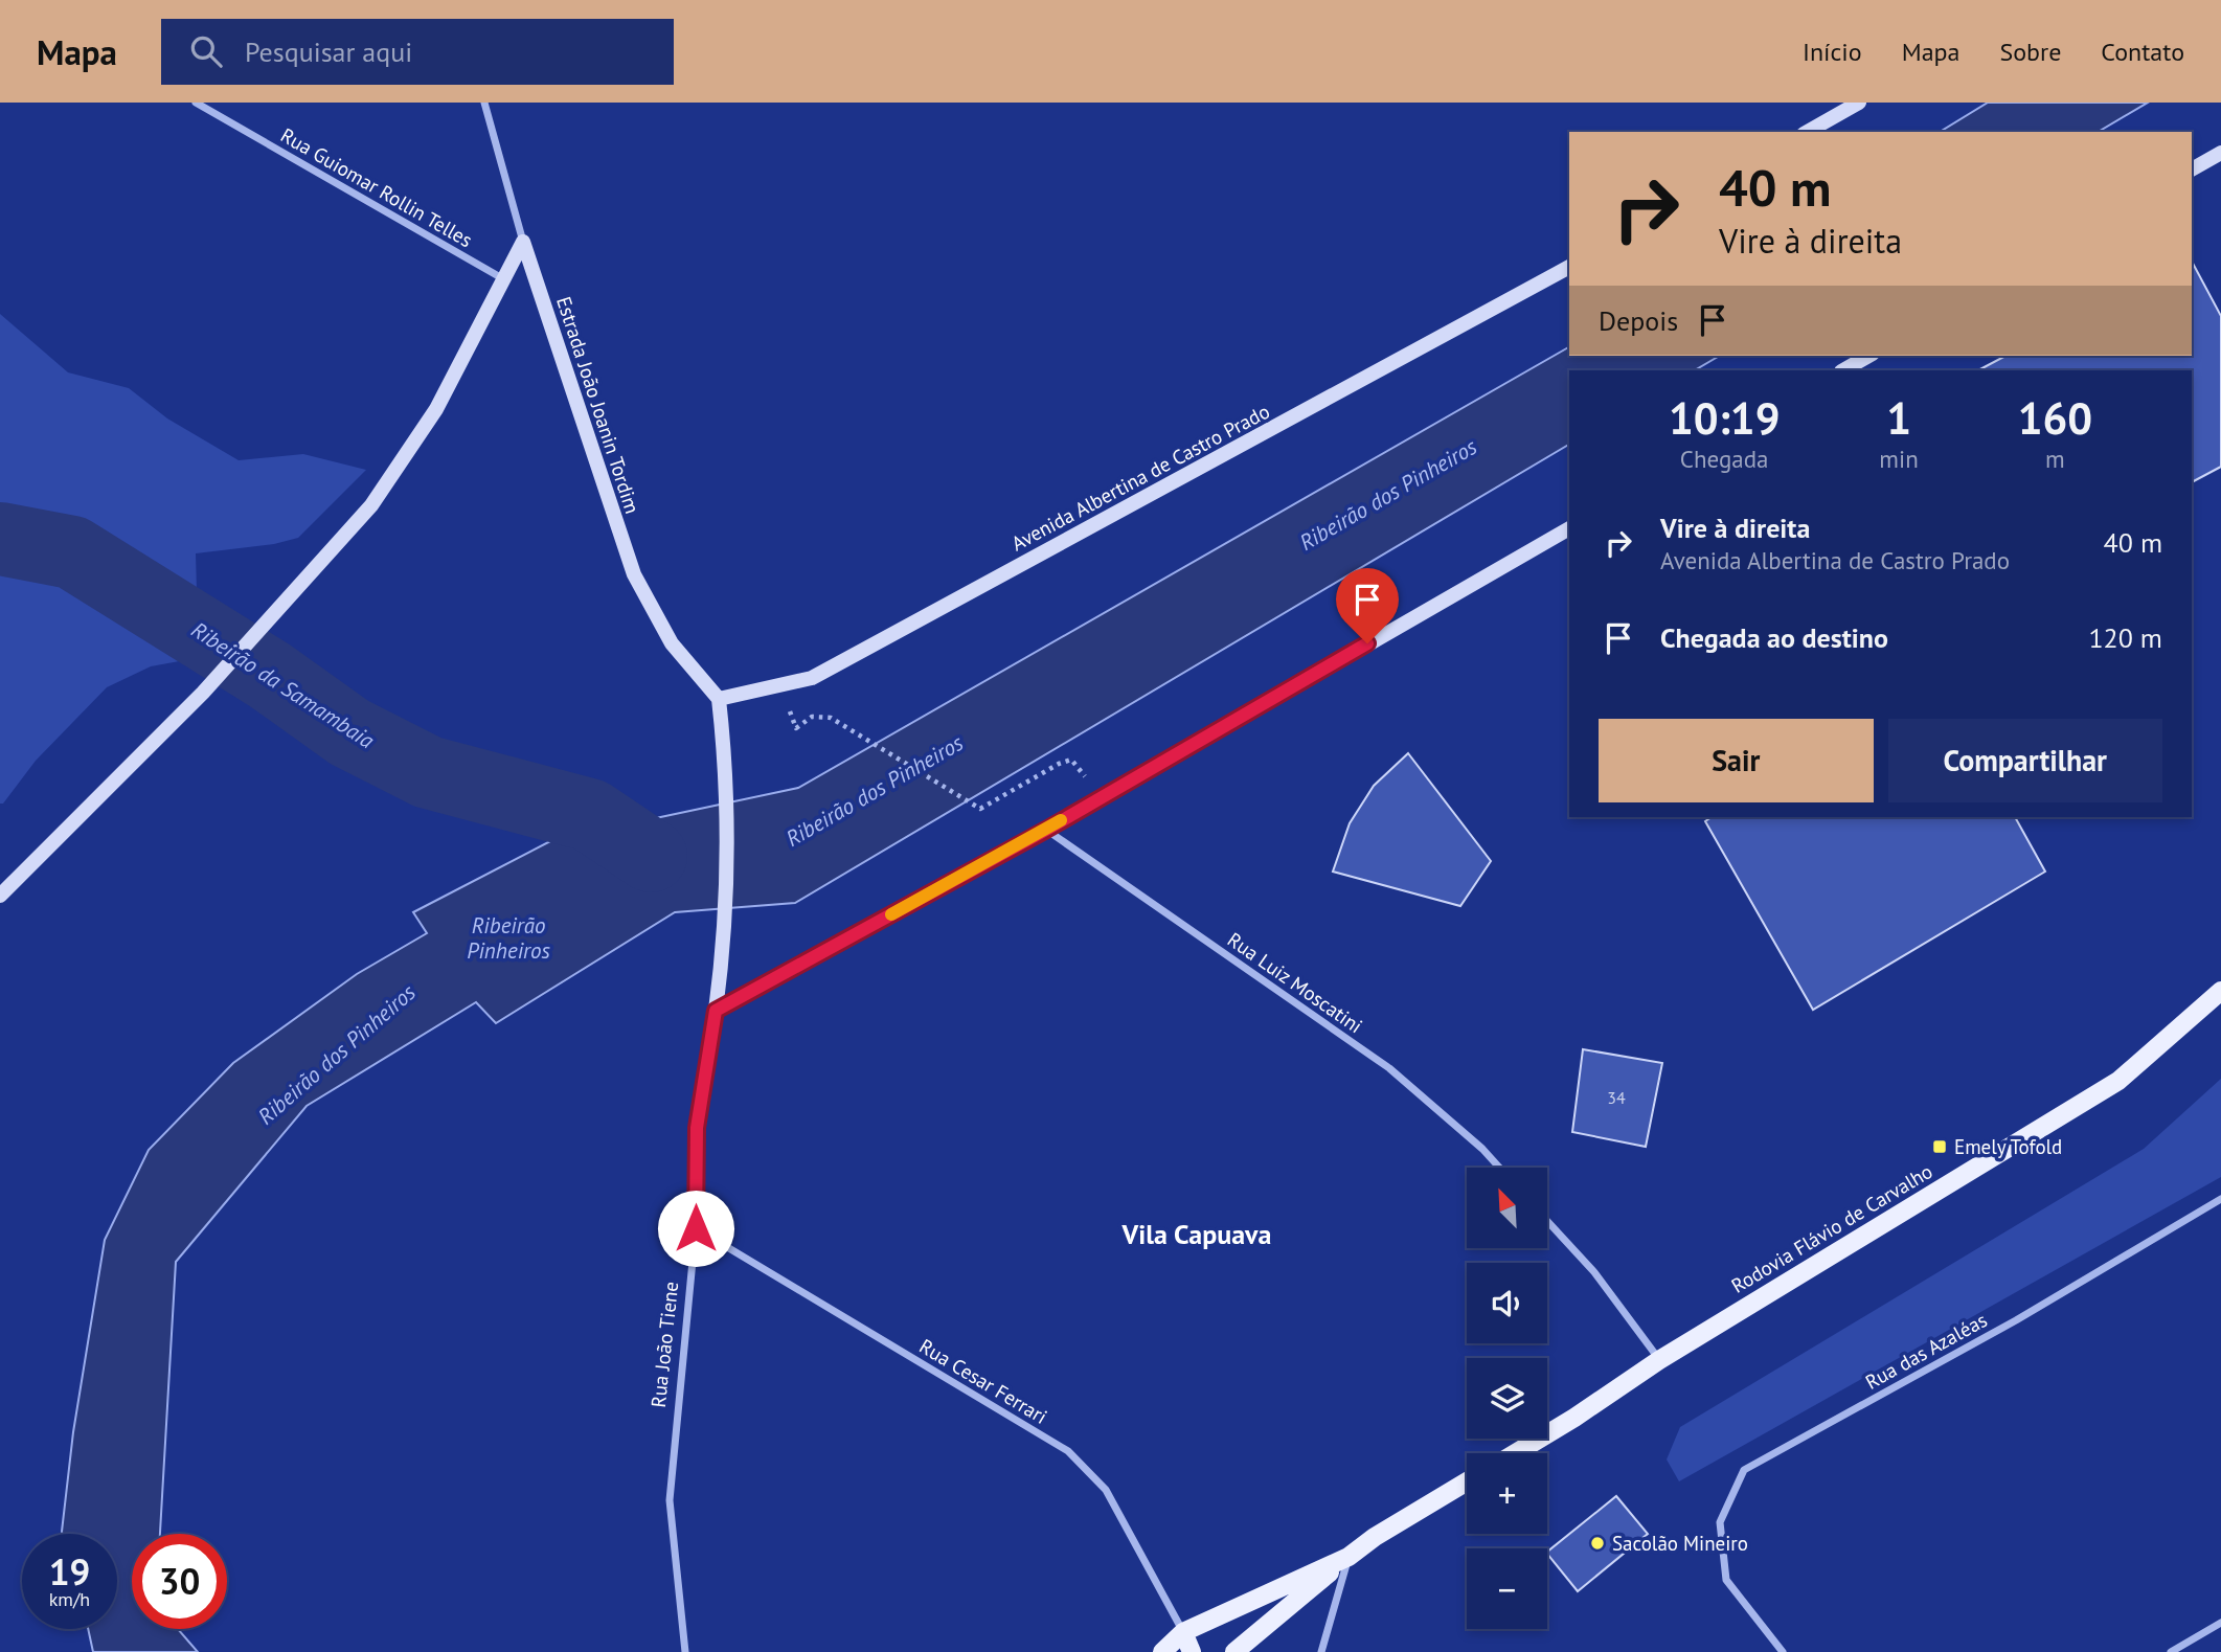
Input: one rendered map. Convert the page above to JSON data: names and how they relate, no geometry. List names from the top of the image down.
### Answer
{
  "streets": {
    "main road": [
      "Estrada João Joanin Tordim",
      "Avenida Albertina de Castro Prado",
      "Rodovia Flávio de Carvalho",
      "Rua João Tiene"
    ],
    "street": [
      "Rua Guiomar Rollin Telles",
      "Rua Luiz Moscatini",
      "Rua das Azaléas",
      "Rua Cesar Ferrari"
    ]
  },
  "crossings": [
    ["Estrada João Joanin Tordim", "Avenida Albertina de Castro Prado"],
    ["Estrada João Joanin Tordim", "Rua João Tiene"],
    ["Avenida Albertina de Castro Prado", "Rua João Tiene"],
    ["Rua João Tiene", "Rua Cesar Ferrari"]
  ],
  "districts": ["Vila Capuava"],
  "water": ["Ribeirão dos Pinheiros", "Ribeirão da Samambaia", "Ribeirão Pinheiros"],
  "places": {
    "transit": ["Emely Tofold"],
    "other": ["Sacolão Mineiro"]
  },
  "house_numbers": ["34"],
  "north": "top left",
  "page": {
    "header": "Mapa",
    "search": "Pesquisar aqui",
    "nav": [
      "Início",
      "Mapa",
      "Sobre",
      "Contato"
    ],
    "turn": ["40 m", "Vire à direita"],
    "then": "Depois",
    "eta": [
      "10:19",
      "Chegada",
      "1",
      "min",
      "160",
      "m"
    ],
    "list": [
      {
        "name": "Vire à direita",
        "note": "Avenida Albertina de Castro Prado",
        "value": "40 m"
      },
      {
        "name": "Chegada ao destino",
        "value": "120 m"
      }
    ],
    "buttons": ["Sair", "Compartilhar"],
    "map_buttons": ["+", "−"],
    "speed": "19 km/h",
    "limit": "30"
  }
}
